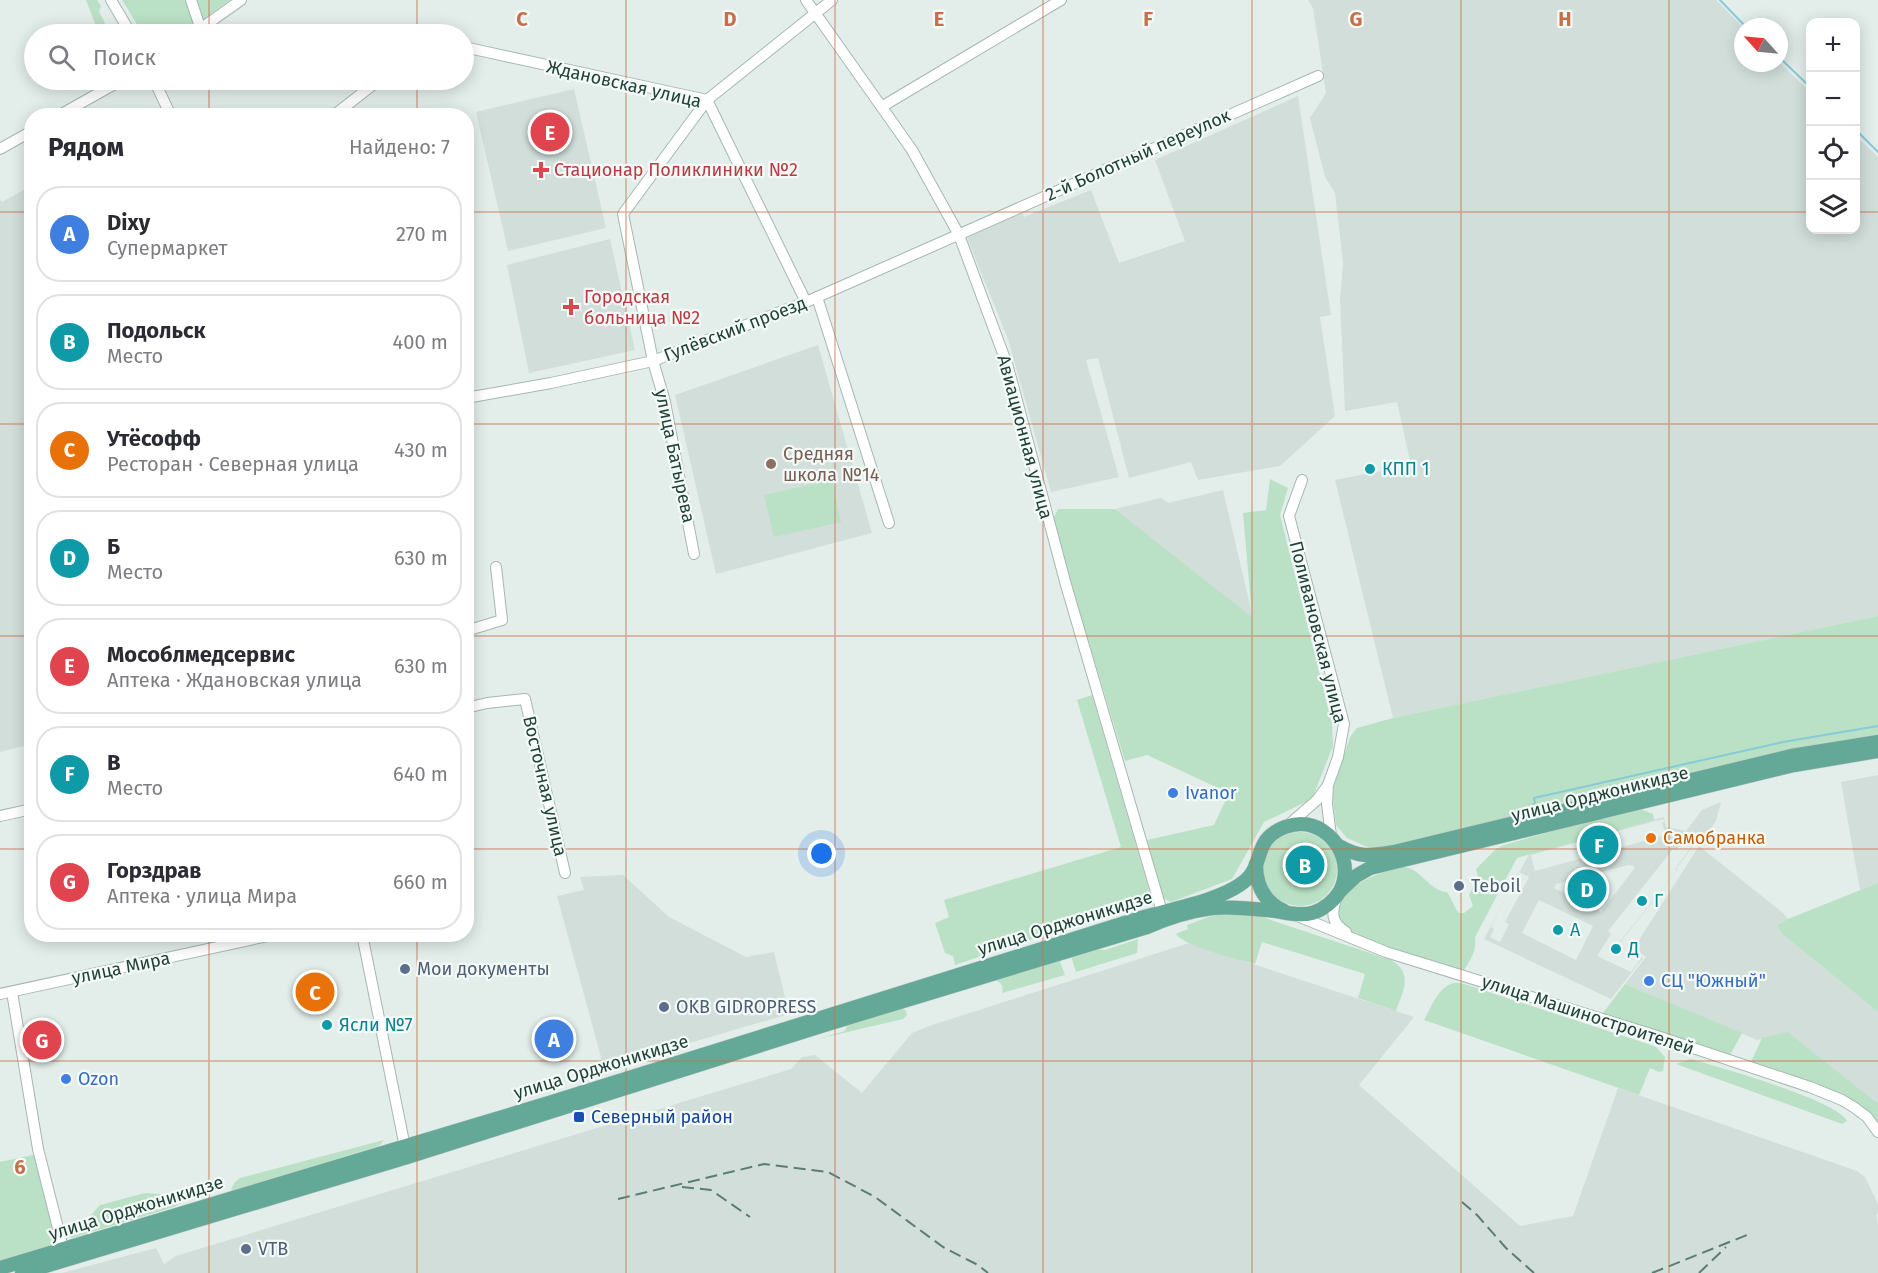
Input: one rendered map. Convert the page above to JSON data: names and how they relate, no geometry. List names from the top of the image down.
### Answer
{
  "streets": {
    "main road": ["улица Орджоникидзе"],
    "street": [
      "Ждановская улица",
      "2-й Болотный переулок",
      "Гулёвский проезд",
      "Авиационная улица",
      "улица Батырева",
      "Поливановская улица",
      "Восточная улица",
      "улица Мира",
      "улица Машиностроителей"
    ]
  },
  "crossings": [
    ["Ждановская улица", "Гулёвский проезд"],
    ["Ждановская улица", "улица Батырева"],
    ["2-й Болотный переулок", "Гулёвский проезд"],
    ["2-й Болотный переулок", "Авиационная улица"],
    ["Гулёвский проезд", "Авиационная улица"],
    ["Гулёвский проезд", "улица Батырева"],
    ["Авиационная улица", "улица Батырева"],
    ["Авиационная улица", "улица Орджоникидзе"],
    ["улица Орджоникидзе", "улица Машиностроителей"]
  ],
  "places": {
    "health": ["Стационар Поликлиники №2", "Городская больница №2"],
    "other": [
      "Средняя школа №14",
      "КПП 1",
      "Ivanor",
      "Самобранка",
      "Teboil",
      "Г",
      "А",
      "Д",
      "Мои документы",
      "СЦ \"Южный\"",
      "OKB GIDROPRESS",
      "Ясли №7",
      "Ozon",
      "VTB"
    ],
    "transit": ["Северный район"]
  },
  "north": "top left",
  "page": {
    "map_buttons": ["+", "−"],
    "search": "Поиск",
    "heading": ["Рядом", "Найдено: 7"],
    "pins": [
      "E",
      "F",
      "B",
      "D",
      "C",
      "A",
      "G"
    ],
    "list": [
      {
        "mark": "A",
        "name": "Dixy",
        "note": "Супермаркет",
        "value": "270 m"
      },
      {
        "mark": "B",
        "name": "Подольск",
        "note": "Место",
        "value": "400 m"
      },
      {
        "mark": "C",
        "name": "Утёсофф",
        "note": "Ресторан · Северная улица",
        "value": "430 m"
      },
      {
        "mark": "D",
        "name": "Б",
        "note": "Место",
        "value": "630 m"
      },
      {
        "mark": "E",
        "name": "Мособлмедсервис",
        "note": "Аптека · Ждановская улица",
        "value": "630 m"
      },
      {
        "mark": "F",
        "name": "В",
        "note": "Место",
        "value": "640 m"
      },
      {
        "mark": "G",
        "name": "Горздрав",
        "note": "Аптека · улица Мира",
        "value": "660 m"
      }
    ]
  },
  "grid": {
    "columns": [
      "C",
      "D",
      "E",
      "F",
      "G",
      "H"
    ],
    "rows": ["6"]
  }
}
